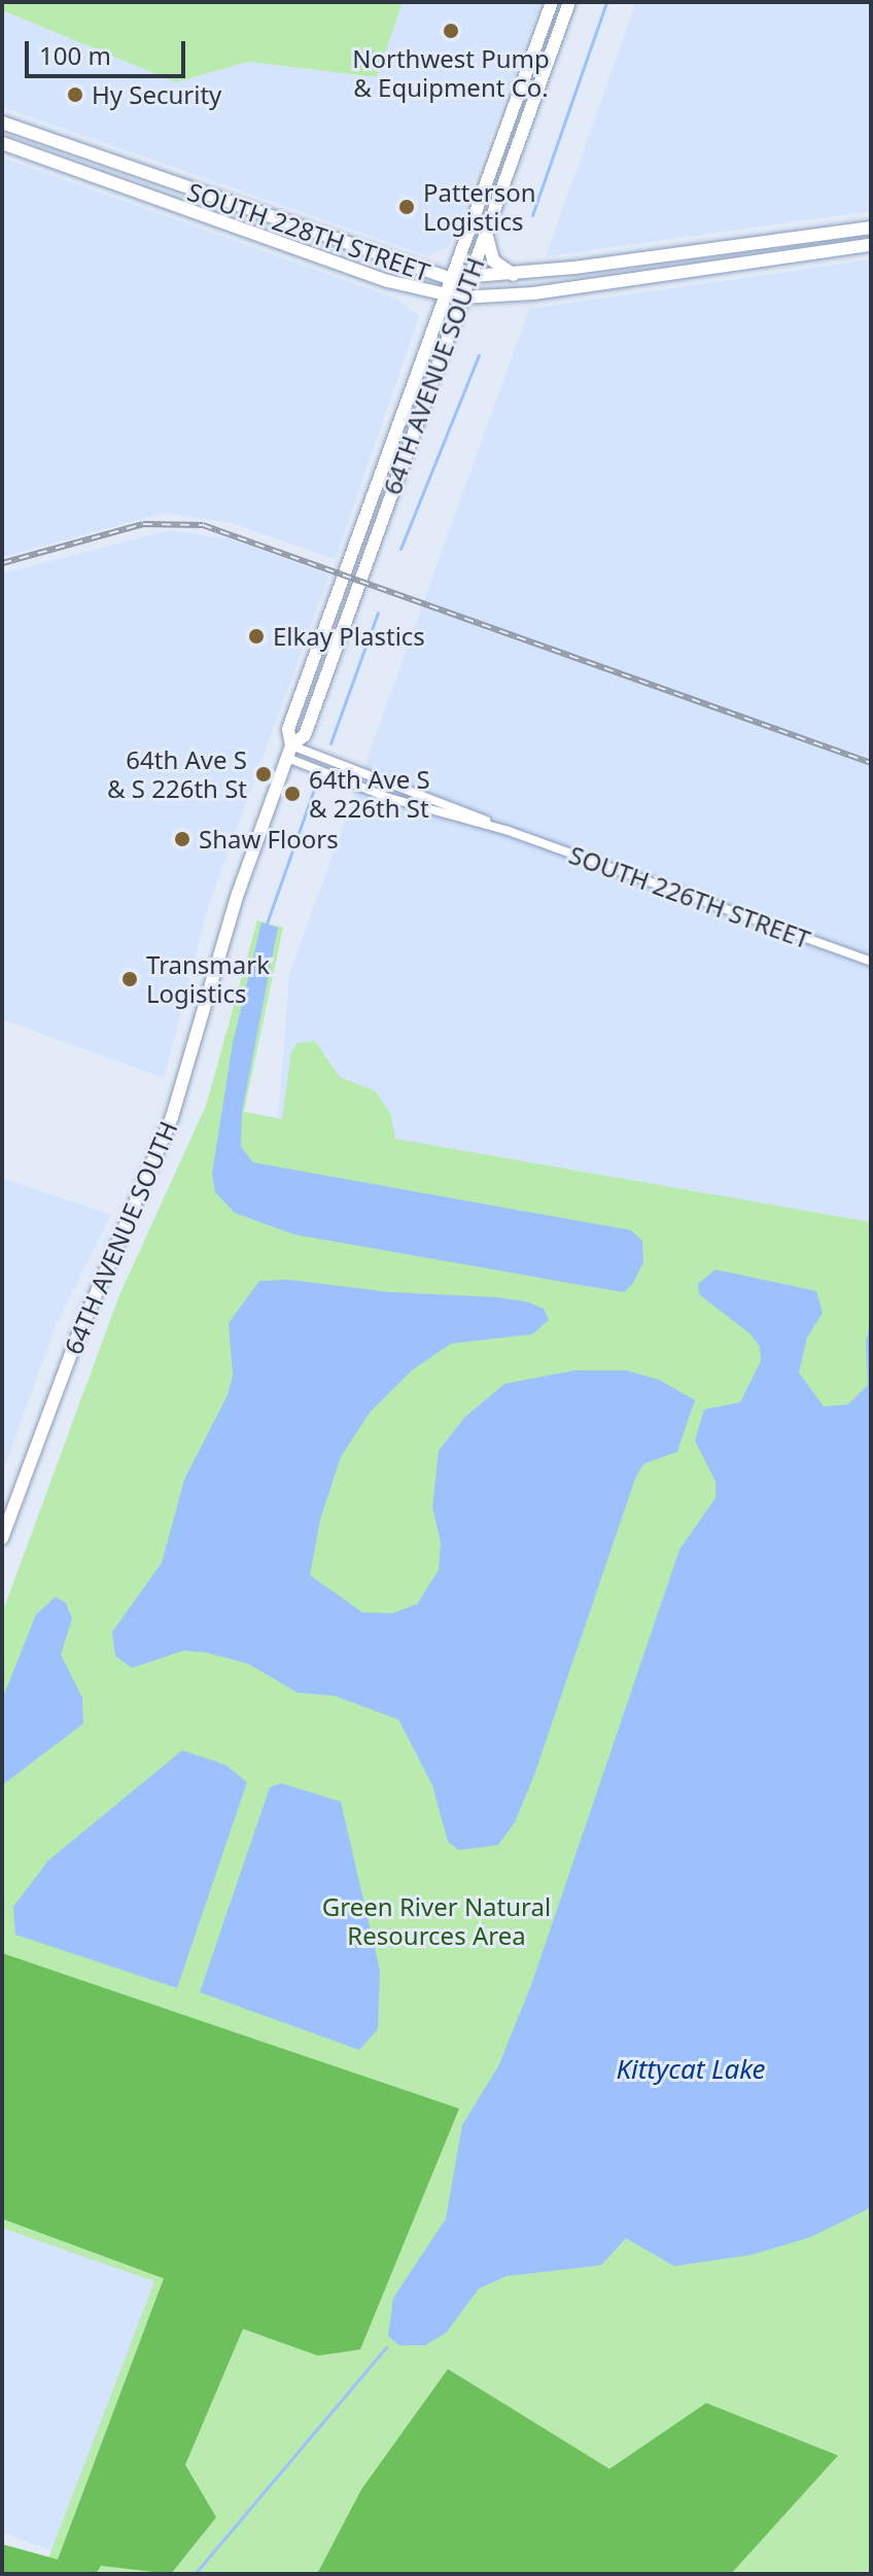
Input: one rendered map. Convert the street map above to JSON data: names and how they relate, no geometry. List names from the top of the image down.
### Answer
{
  "streets": {
    "street": ["SOUTH 228TH STREET", "64TH AVENUE SOUTH", "SOUTH 226TH STREET"]
  },
  "crossings": [
    ["SOUTH 228TH STREET", "64TH AVENUE SOUTH"],
    ["64TH AVENUE SOUTH", "SOUTH 226TH STREET"]
  ],
  "water": ["Kittycat Lake"],
  "parks": ["Green River Natural Resources Area"],
  "places": [
    "Northwest Pump & Equipment Co.",
    "Hy Security",
    "Patterson Logistics",
    "Elkay Plastics",
    "64th Ave S & S 226th St",
    "64th Ave S & 226th St",
    "Shaw Floors",
    "Transmark Logistics"
  ],
  "scale_bar": "100 m"
}
